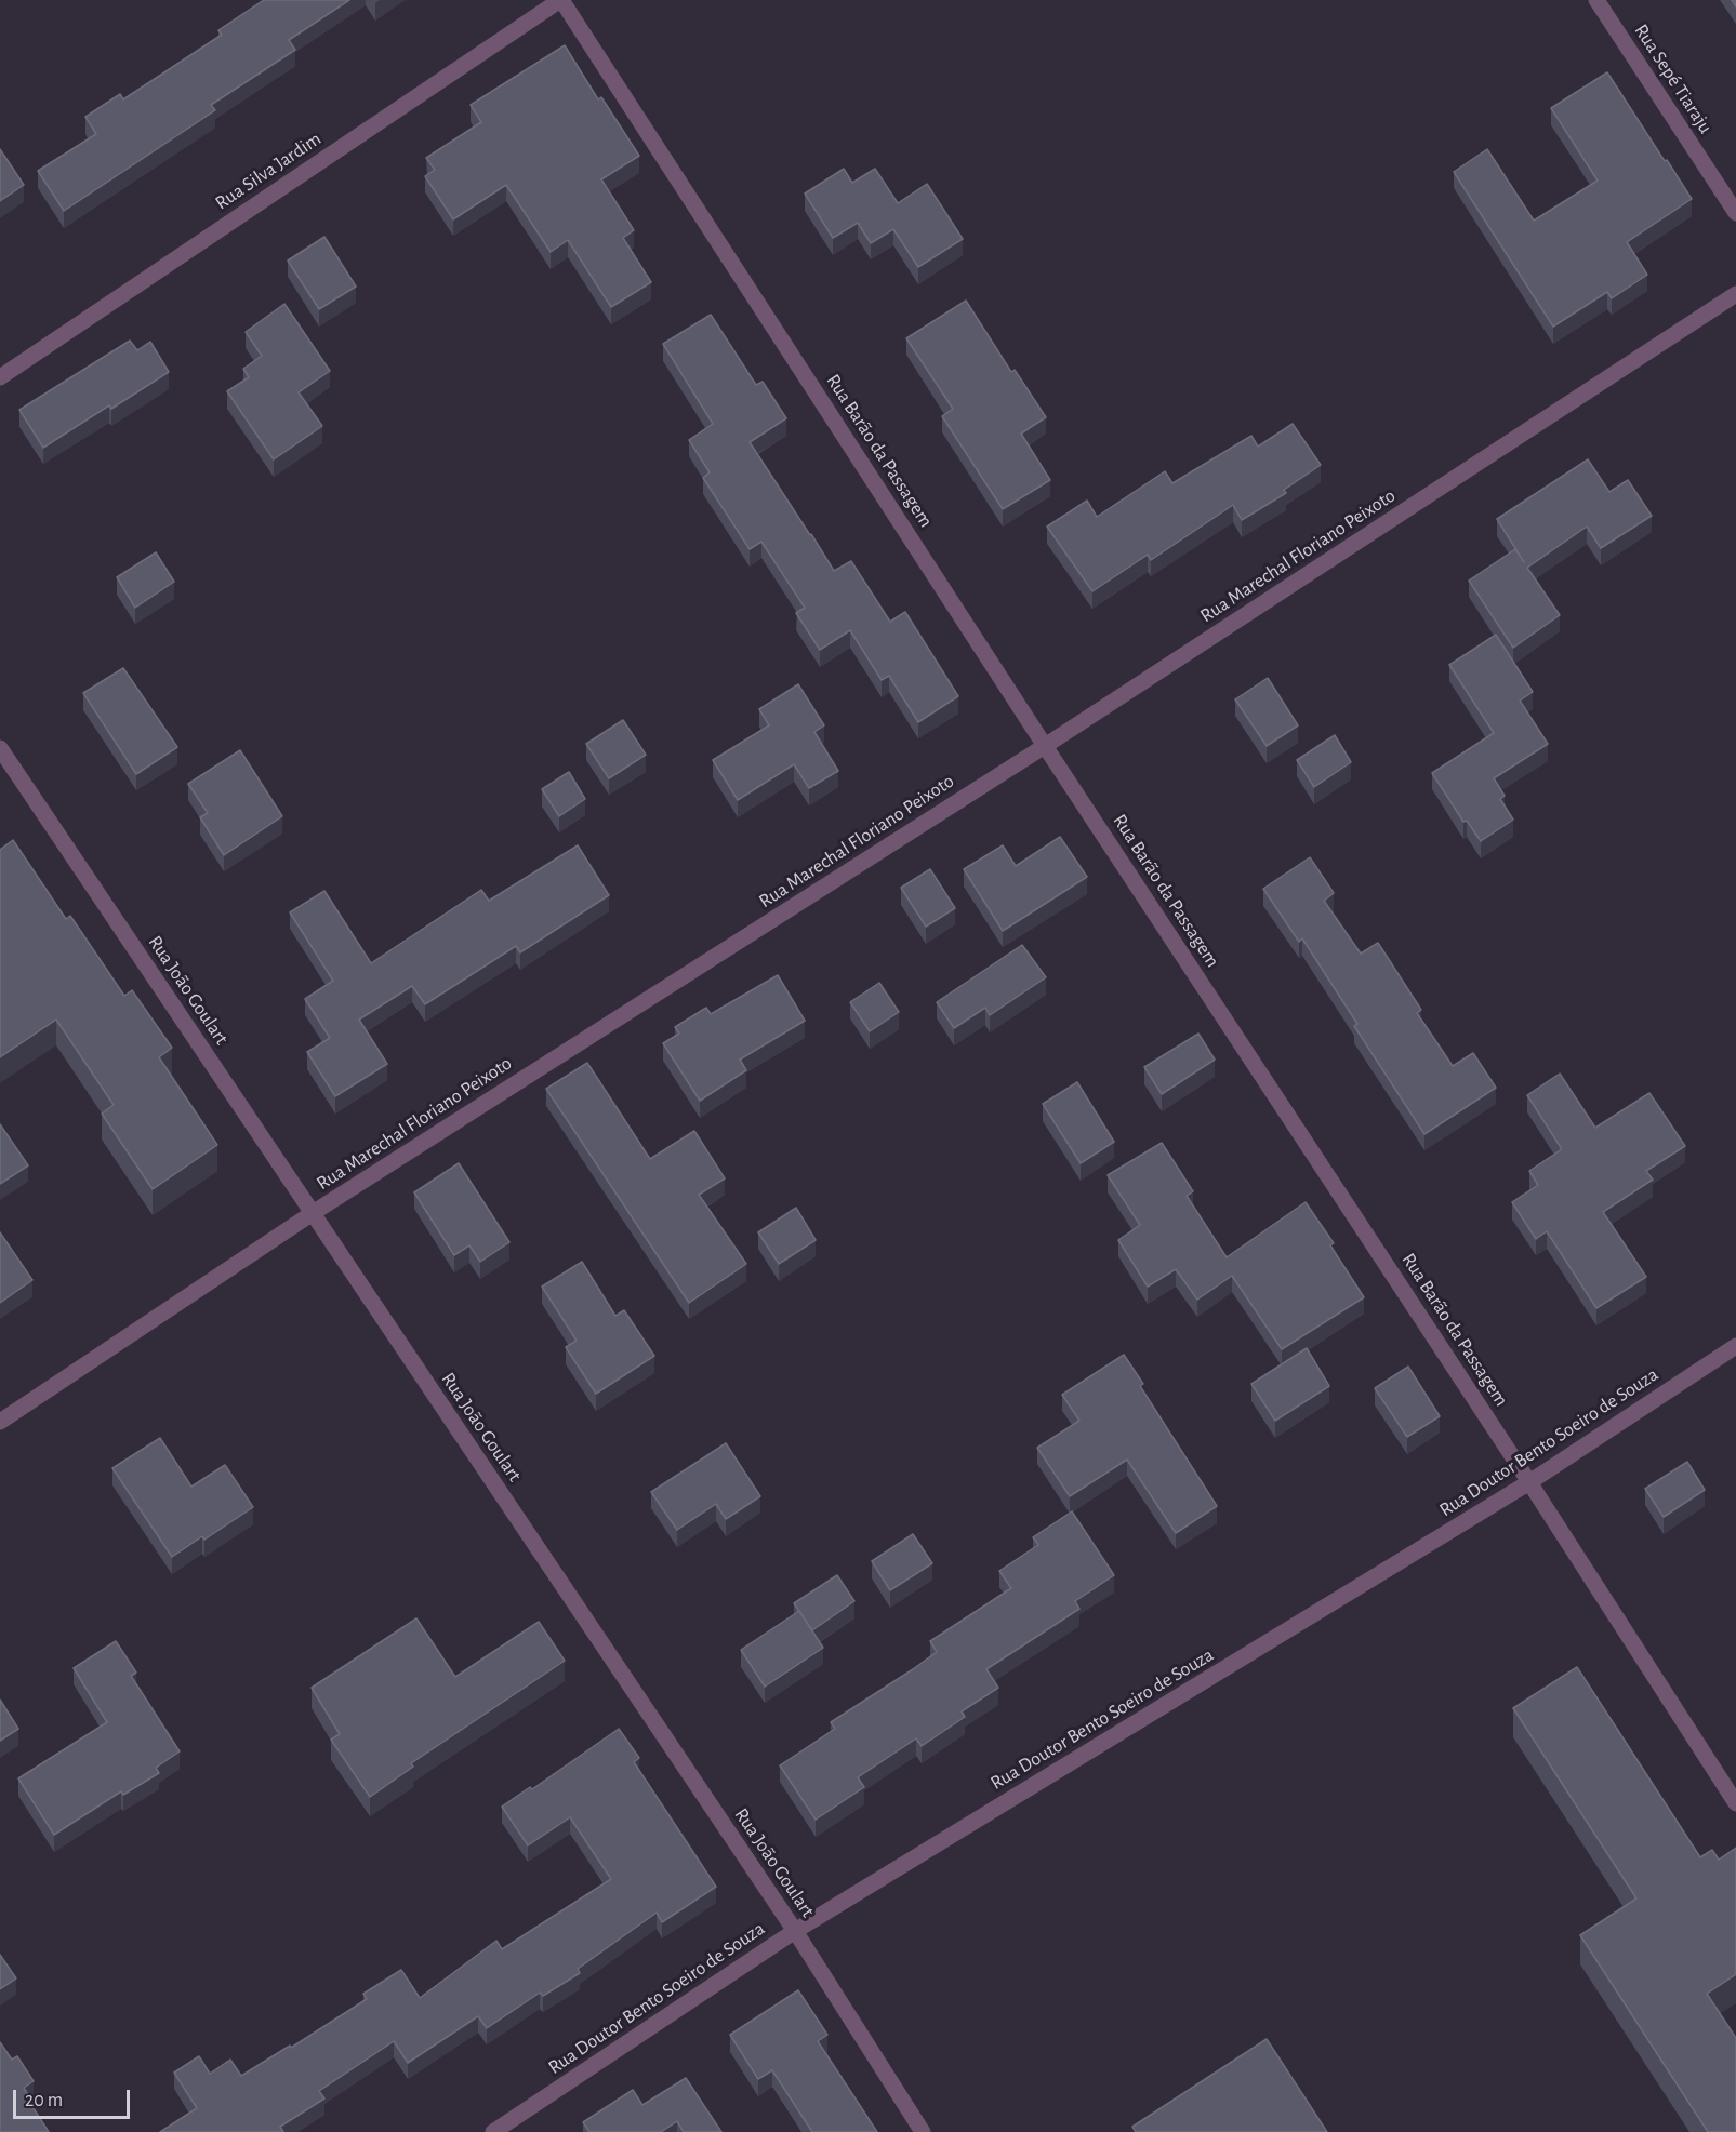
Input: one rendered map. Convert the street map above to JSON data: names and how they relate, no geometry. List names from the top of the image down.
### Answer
{
  "streets": {
    "street": [
      "Rua Sepé Tiaraju",
      "Rua Silva Jardim",
      "Rua Barão da Passagem",
      "Rua Marechal Floriano Peixoto",
      "Rua João Goulart",
      "Rua Doutor Bento Soeiro de Souza"
    ]
  },
  "crossings": [
    ["Rua Silva Jardim", "Rua Barão da Passagem"],
    ["Rua Barão da Passagem", "Rua Marechal Floriano Peixoto"],
    ["Rua Barão da Passagem", "Rua Doutor Bento Soeiro de Souza"],
    ["Rua Marechal Floriano Peixoto", "Rua João Goulart"],
    ["Rua João Goulart", "Rua Doutor Bento Soeiro de Souza"]
  ],
  "scale_bar": "20 m"
}
